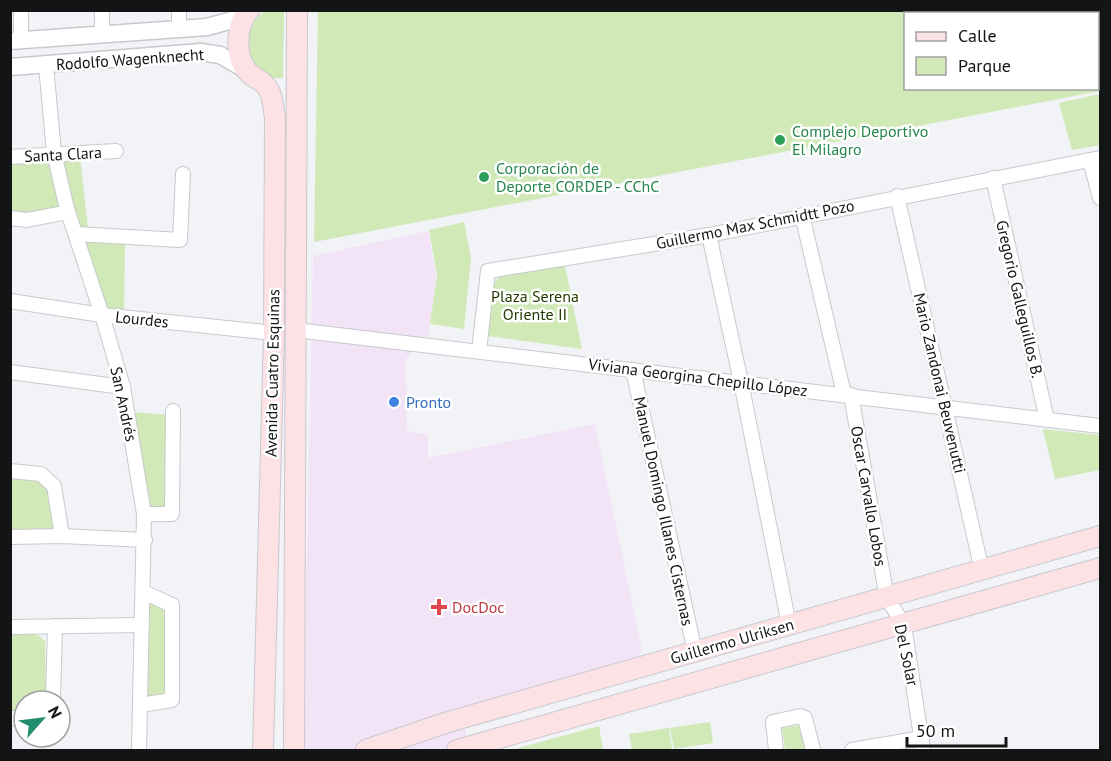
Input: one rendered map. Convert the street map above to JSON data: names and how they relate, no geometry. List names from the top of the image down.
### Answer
{
  "streets": {
    "main road": ["Avenida Cuatro Esquinas", "Guillermo Ulriksen"],
    "street": [
      "Rodolfo Wagenknecht",
      "Santa Clara",
      "Guillermo Max Schmidtt Pozo",
      "Gregorio Galleguillos B.",
      "Lourdes",
      "Viviana Georgina Chepillo López",
      "Mario Zandonai Beuvenutti",
      "San Andrés",
      "Oscar Carvallo Lobos",
      "Manuel Domingo Illanes Cisternas",
      "Del Solar"
    ]
  },
  "crossings": [
    ["Rodolfo Wagenknecht", "San Andrés"],
    ["Santa Clara", "San Andrés"],
    ["Guillermo Max Schmidtt Pozo", "Gregorio Galleguillos B."],
    ["Guillermo Max Schmidtt Pozo", "Viviana Georgina Chepillo López"],
    ["Guillermo Max Schmidtt Pozo", "Mario Zandonai Beuvenutti"],
    ["Guillermo Max Schmidtt Pozo", "Oscar Carvallo Lobos"],
    ["Gregorio Galleguillos B.", "Viviana Georgina Chepillo López"],
    ["Lourdes", "Avenida Cuatro Esquinas"],
    ["Lourdes", "San Andrés"],
    ["Avenida Cuatro Esquinas", "Viviana Georgina Chepillo López"],
    ["Viviana Georgina Chepillo López", "Mario Zandonai Beuvenutti"],
    ["Viviana Georgina Chepillo López", "Oscar Carvallo Lobos"],
    ["Viviana Georgina Chepillo López", "Manuel Domingo Illanes Cisternas"],
    ["Mario Zandonai Beuvenutti", "Guillermo Ulriksen"],
    ["Oscar Carvallo Lobos", "Guillermo Ulriksen"],
    ["Oscar Carvallo Lobos", "Del Solar"],
    ["Manuel Domingo Illanes Cisternas", "Guillermo Ulriksen"],
    ["Guillermo Ulriksen", "Del Solar"]
  ],
  "parks": ["Plaza Serena Oriente II"],
  "places": {
    "other": ["Complejo Deportivo El Milagro", "Corporación de Deporte CORDEP - CChC", "Pronto"],
    "health": ["DocDoc"]
  },
  "legend": ["Calle", "Parque"],
  "scale_bar": "50 m",
  "north": "top right"
}
